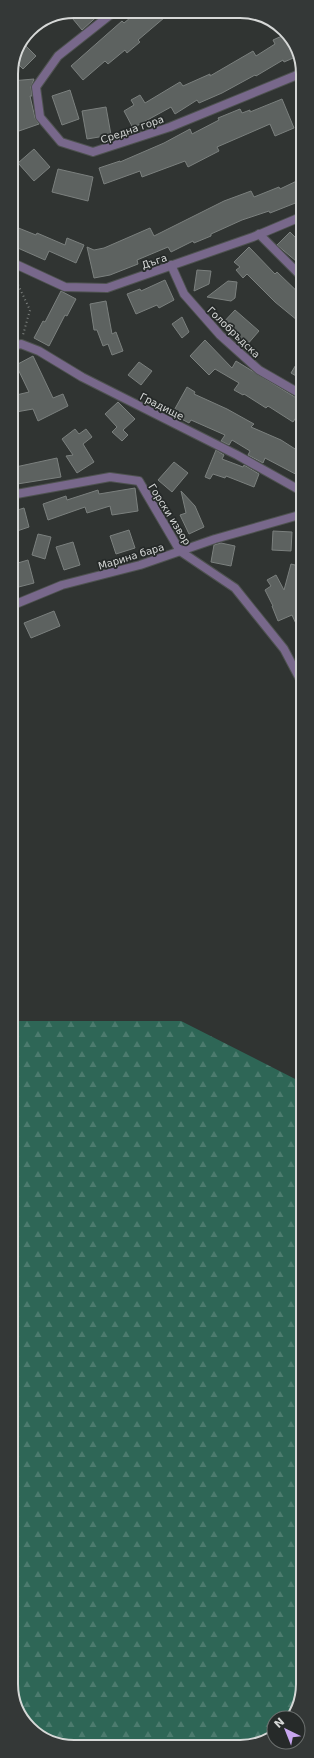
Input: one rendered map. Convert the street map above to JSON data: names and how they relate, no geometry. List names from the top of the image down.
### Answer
{
  "streets": {
    "street": [
      "Средна гора",
      "Дъга",
      "Голобръдска",
      "Градище",
      "Горски извор",
      "Марина бара"
    ]
  },
  "crossings": [
    ["Дъга", "Голобръдска"],
    ["Горски извор", "Марина бара"]
  ],
  "north": "top left"
}
